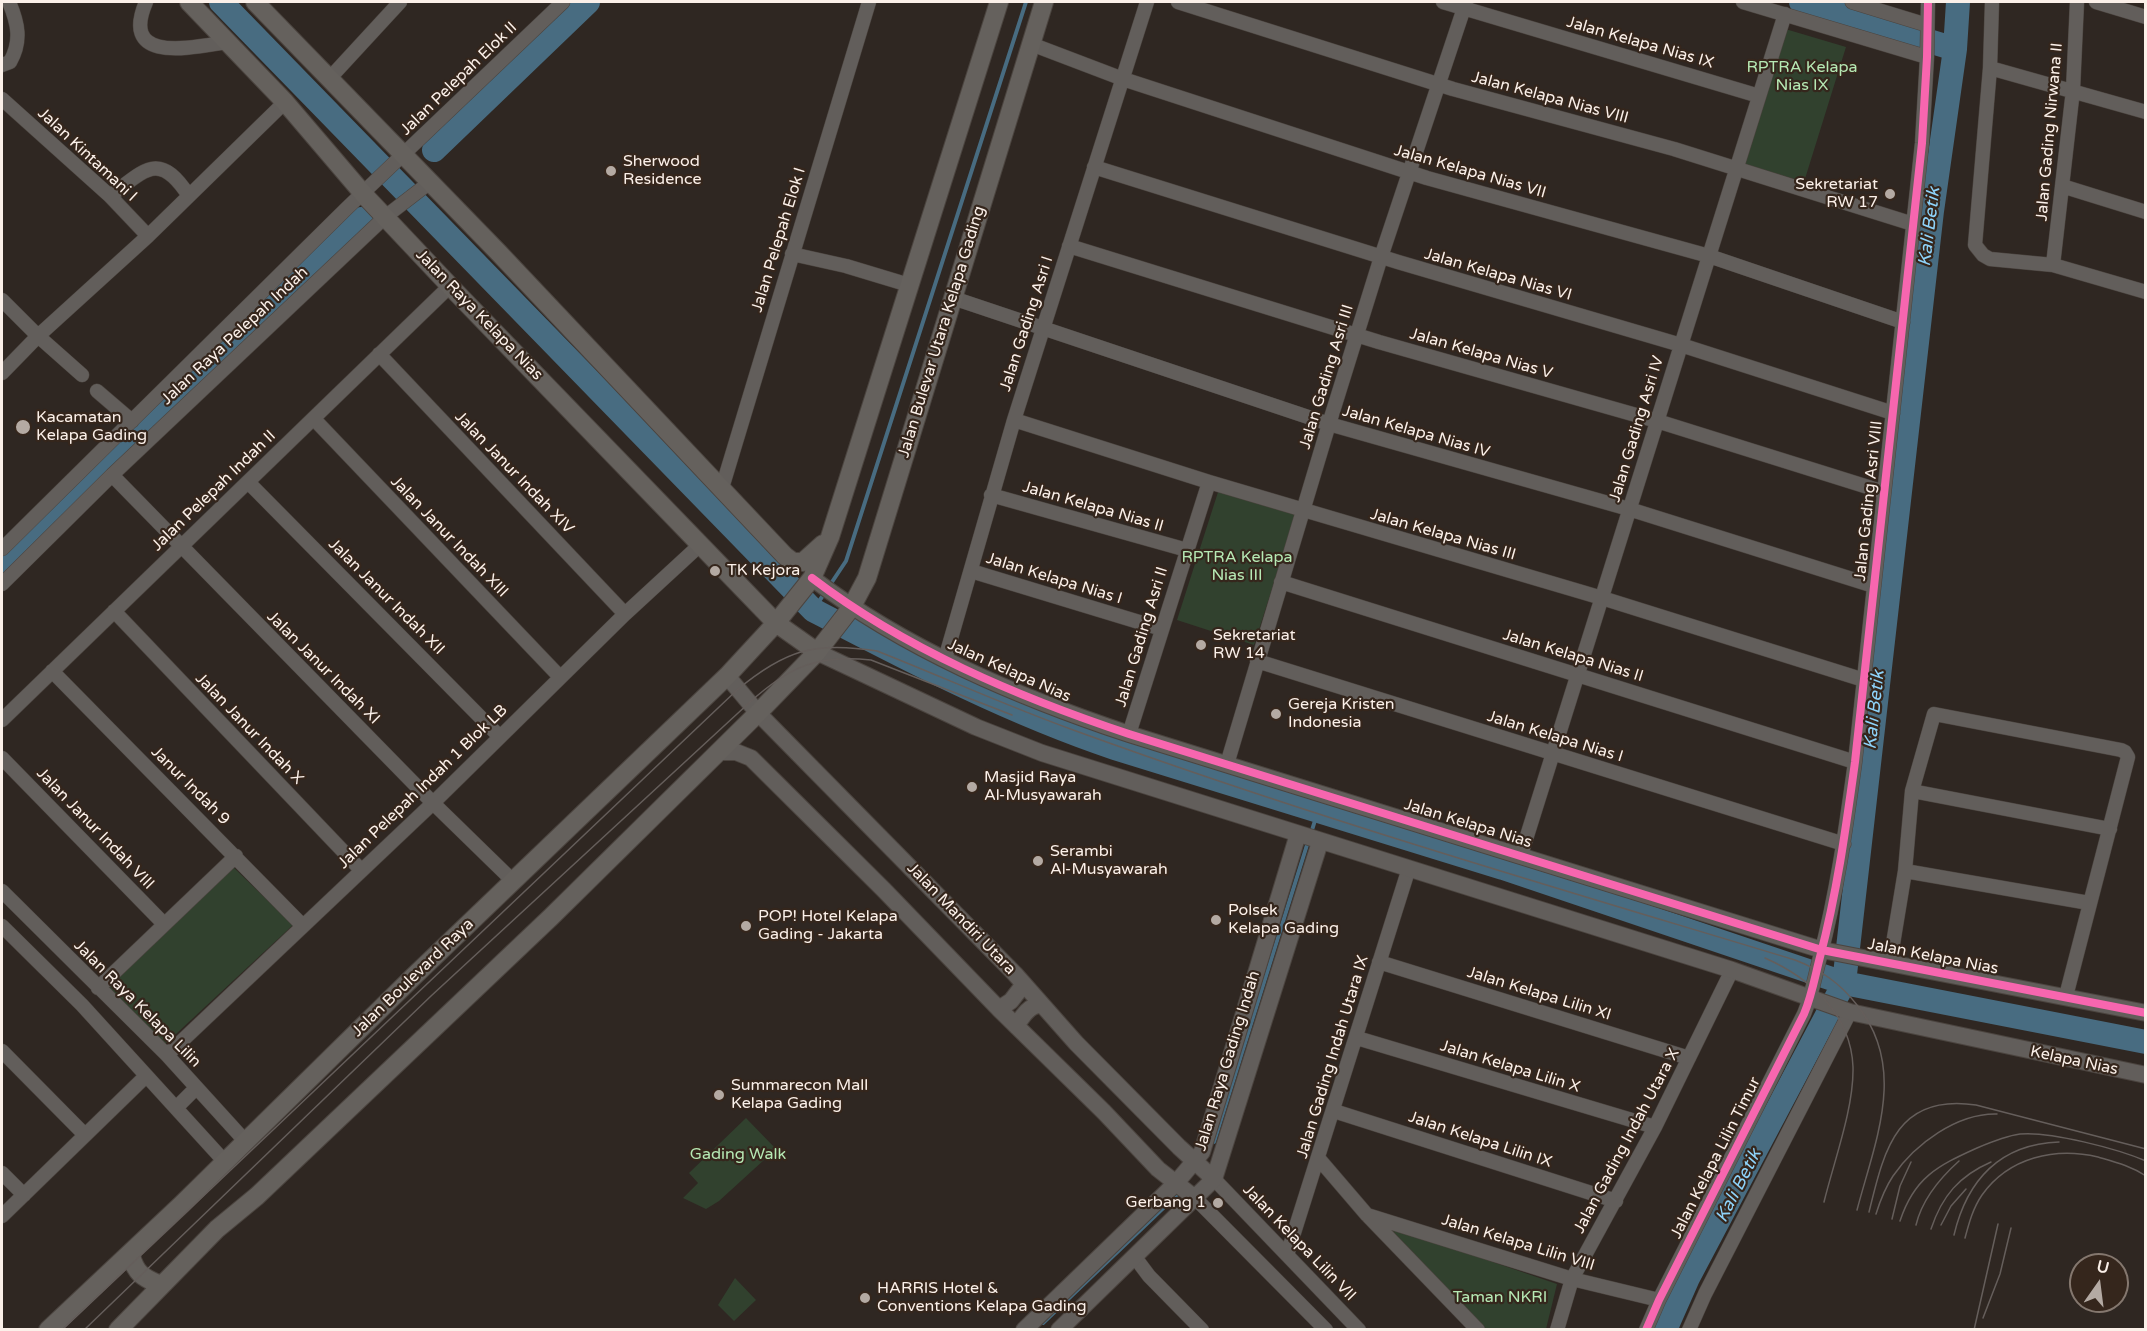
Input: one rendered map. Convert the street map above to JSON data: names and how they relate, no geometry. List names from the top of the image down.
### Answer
{
  "streets": {
    "main road": ["Jalan Raya Kelapa Nias", "Jalan Bulevar Utara Kelapa Gading", "Jalan Boulevard Raya"],
    "street": [
      "Jalan Kelapa Nias IX",
      "Jalan Pelepah Elok II",
      "Jalan Kelapa Nias VIII",
      "Jalan Gading Nirwana II",
      "Jalan Kintamani I",
      "Jalan Kelapa Nias VII",
      "Jalan Pelepah Elok I",
      "Jalan Kelapa Nias VI",
      "Jalan Gading Asri I",
      "Jalan Raya Pelepah Indah",
      "Jalan Kelapa Nias V",
      "Jalan Gading Asri III",
      "Jalan Gading Asri IV",
      "Jalan Kelapa Nias IV",
      "Jalan Janur Indah XIV",
      "Jalan Pelepah Indah II",
      "Jalan Gading Asri VIII",
      "Jalan Kelapa Nias II",
      "Jalan Kelapa Nias III",
      "Jalan Janur Indah XIII",
      "Jalan Kelapa Nias I",
      "Jalan Janur Indah XII",
      "Jalan Gading Asri II",
      "Jalan Janur Indah XI",
      "Jalan Kelapa Nias",
      "Jalan Janur Indah X",
      "Janur Indah 9",
      "Jalan Pelepah Indah 1 Blok LB",
      "Jalan Janur Indah VIII",
      "Jalan Mandiri Utara",
      "Jalan Kelapa Lilin XI",
      "Jalan Raya Kelapa Lilin",
      "Jalan Gading Indah Utara IX",
      "Jalan Raya Gading Indah",
      "Kelapa Nias",
      "Jalan Kelapa Lilin X",
      "Jalan Kelapa Lilin IX",
      "Jalan Gading Indah Utara X",
      "Jalan Kelapa Lilin Timur",
      "Jalan Kelapa Lilin VII",
      "Jalan Kelapa Lilin VIII"
    ]
  },
  "crossings": [
    ["Jalan Kelapa Nias IX", "Jalan Gading Asri III"],
    ["Jalan Kelapa Nias IX", "Jalan Gading Asri IV"],
    ["Jalan Pelepah Elok II", "Jalan Raya Kelapa Nias"],
    ["Jalan Pelepah Elok II", "Jalan Raya Pelepah Indah"],
    ["Jalan Kelapa Nias VIII", "Jalan Gading Asri III"],
    ["Jalan Kelapa Nias VIII", "Jalan Gading Asri IV"],
    ["Jalan Kelapa Nias VIII", "Jalan Gading Asri VIII"],
    ["Jalan Kelapa Nias VII", "Jalan Gading Asri I"],
    ["Jalan Kelapa Nias VII", "Jalan Bulevar Utara Kelapa Gading"],
    ["Jalan Kelapa Nias VII", "Jalan Gading Asri III"],
    ["Jalan Kelapa Nias VII", "Jalan Gading Asri IV"],
    ["Jalan Kelapa Nias VII", "Jalan Gading Asri VIII"],
    ["Jalan Kelapa Nias VI", "Jalan Gading Asri I"],
    ["Jalan Kelapa Nias VI", "Jalan Gading Asri III"],
    ["Jalan Kelapa Nias VI", "Jalan Gading Asri IV"],
    ["Jalan Kelapa Nias VI", "Jalan Gading Asri VIII"],
    ["Jalan Raya Kelapa Nias", "Jalan Bulevar Utara Kelapa Gading"],
    ["Jalan Raya Kelapa Nias", "Jalan Raya Pelepah Indah"],
    ["Jalan Raya Kelapa Nias", "Jalan Pelepah Indah II"],
    ["Jalan Raya Kelapa Nias", "Jalan Pelepah Indah 1 Blok LB"],
    ["Jalan Raya Kelapa Nias", "Jalan Boulevard Raya"],
    ["Jalan Gading Asri I", "Jalan Kelapa Nias V"],
    ["Jalan Gading Asri I", "Jalan Kelapa Nias IV"],
    ["Jalan Gading Asri I", "Jalan Kelapa Nias II"],
    ["Jalan Gading Asri I", "Jalan Kelapa Nias III"],
    ["Jalan Gading Asri I", "Jalan Kelapa Nias I"],
    ["Jalan Gading Asri I", "Jalan Kelapa Nias"],
    ["Jalan Bulevar Utara Kelapa Gading", "Jalan Kelapa Nias IV"],
    ["Jalan Bulevar Utara Kelapa Gading", "Jalan Kelapa Nias"],
    ["Jalan Raya Pelepah Indah", "Jalan Janur Indah XI"],
    ["Jalan Kelapa Nias V", "Jalan Gading Asri III"],
    ["Jalan Kelapa Nias V", "Jalan Gading Asri IV"],
    ["Jalan Kelapa Nias V", "Jalan Gading Asri VIII"],
    ["Jalan Gading Asri III", "Jalan Kelapa Nias IV"],
    ["Jalan Gading Asri III", "Jalan Kelapa Nias II"],
    ["Jalan Gading Asri III", "Jalan Kelapa Nias III"],
    ["Jalan Gading Asri III", "Jalan Kelapa Nias I"],
    ["Jalan Gading Asri III", "Jalan Kelapa Nias"],
    ["Jalan Gading Asri IV", "Jalan Kelapa Nias IV"],
    ["Jalan Gading Asri IV", "Jalan Kelapa Nias II"],
    ["Jalan Gading Asri IV", "Jalan Kelapa Nias III"],
    ["Jalan Gading Asri IV", "Jalan Kelapa Nias I"],
    ["Jalan Gading Asri IV", "Jalan Kelapa Nias"],
    ["Jalan Kelapa Nias IV", "Jalan Gading Asri VIII"],
    ["Jalan Janur Indah XIV", "Jalan Pelepah Indah II"],
    ["Jalan Janur Indah XIV", "Jalan Pelepah Indah 1 Blok LB"],
    ["Jalan Pelepah Indah II", "Jalan Janur Indah XIII"],
    ["Jalan Pelepah Indah II", "Jalan Janur Indah XII"],
    ["Jalan Pelepah Indah II", "Jalan Janur Indah XI"],
    ["Jalan Pelepah Indah II", "Jalan Janur Indah X"],
    ["Jalan Pelepah Indah II", "Janur Indah 9"],
    ["Jalan Gading Asri VIII", "Jalan Kelapa Nias II"],
    ["Jalan Gading Asri VIII", "Jalan Kelapa Nias III"],
    ["Jalan Gading Asri VIII", "Jalan Kelapa Nias I"],
    ["Jalan Gading Asri VIII", "Jalan Kelapa Nias"],
    ["Jalan Gading Asri VIII", "Jalan Kelapa Lilin Timur"],
    ["Jalan Kelapa Nias II", "Jalan Gading Asri II"],
    ["Jalan Kelapa Nias III", "Jalan Gading Asri II"],
    ["Jalan Janur Indah XIII", "Jalan Pelepah Indah 1 Blok LB"],
    ["Jalan Kelapa Nias I", "Jalan Gading Asri II"],
    ["Jalan Janur Indah XII", "Jalan Pelepah Indah 1 Blok LB"],
    ["Jalan Gading Asri II", "Jalan Kelapa Nias"],
    ["Jalan Janur Indah XI", "Jalan Pelepah Indah 1 Blok LB"],
    ["Jalan Janur Indah XI", "Jalan Boulevard Raya"],
    ["Jalan Janur Indah X", "Jalan Pelepah Indah 1 Blok LB"],
    ["Janur Indah 9", "Jalan Pelepah Indah 1 Blok LB"],
    ["Jalan Pelepah Indah 1 Blok LB", "Jalan Raya Kelapa Lilin"],
    ["Jalan Mandiri Utara", "Jalan Boulevard Raya"],
    ["Jalan Mandiri Utara", "Jalan Raya Gading Indah"],
    ["Jalan Mandiri Utara", "Jalan Kelapa Lilin VII"],
    ["Jalan Boulevard Raya", "Jalan Raya Kelapa Lilin"],
    ["Jalan Kelapa Lilin XI", "Jalan Gading Indah Utara IX"],
    ["Jalan Kelapa Lilin XI", "Jalan Gading Indah Utara X"],
    ["Jalan Gading Indah Utara IX", "Jalan Kelapa Lilin X"],
    ["Jalan Gading Indah Utara IX", "Jalan Kelapa Lilin IX"],
    ["Jalan Gading Indah Utara IX", "Jalan Kelapa Lilin VII"],
    ["Jalan Raya Gading Indah", "Jalan Kelapa Lilin VII"],
    ["Jalan Kelapa Lilin X", "Jalan Gading Indah Utara X"],
    ["Jalan Kelapa Lilin IX", "Jalan Gading Indah Utara X"],
    ["Jalan Gading Indah Utara X", "Jalan Kelapa Lilin VIII"],
    ["Jalan Kelapa Lilin Timur", "Jalan Kelapa Lilin VIII"]
  ],
  "water": ["Kali Betik"],
  "parks": [
    "RPTRA Kelapa Nias IX",
    "RPTRA Kelapa Nias III",
    "Gading Walk",
    "Taman NKRI"
  ],
  "places": [
    "Sherwood Residence",
    "Sekretariat RW 17",
    "Kacamatan Kelapa Gading",
    "TK Kejora",
    "Sekretariat RW 14",
    "Gereja Kristen Indonesia",
    "Masjid Raya Al-Musyawarah",
    "Serambi Al-Musyawarah",
    "Polsek Kelapa Gading",
    "POP! Hotel Kelapa Gading - Jakarta",
    "Summarecon Mall Kelapa Gading",
    "Gerbang 1",
    "HARRIS Hotel & Conventions Kelapa Gading"
  ],
  "north": "top"
}
